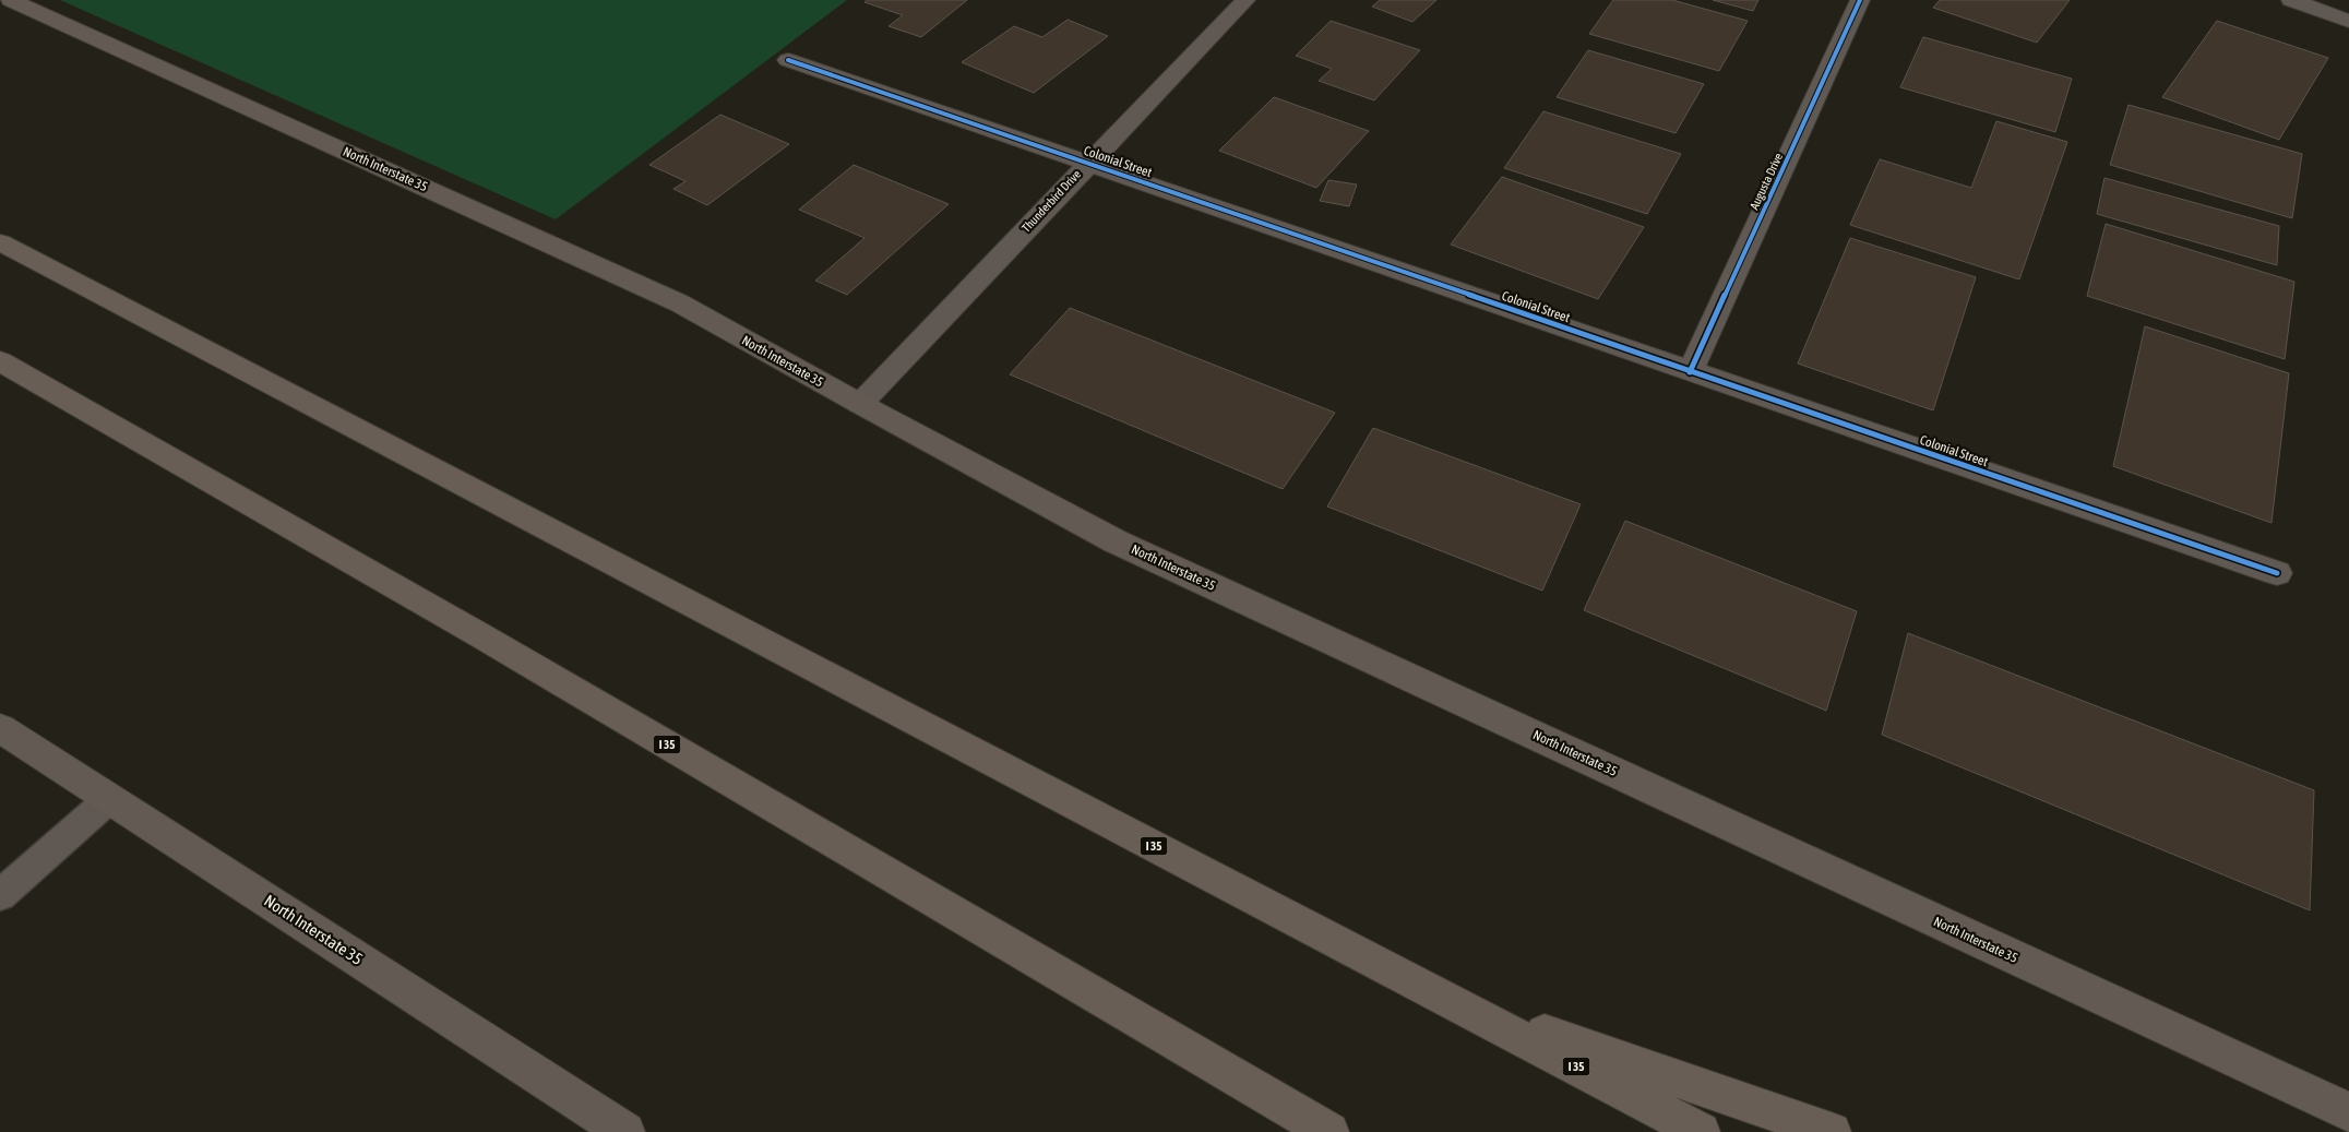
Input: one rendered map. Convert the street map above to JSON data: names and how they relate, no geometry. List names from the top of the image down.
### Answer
{
  "streets": {
    "highway": ["I 35"],
    "main road": ["North Interstate 35"],
    "street": ["Colonial Street", "Augusta Drive", "Thunderbird Drive"]
  },
  "crossings": [
    ["Colonial Street", "Augusta Drive"],
    ["Colonial Street", "Thunderbird Drive"],
    ["North Interstate 35", "Thunderbird Drive"]
  ]
}
